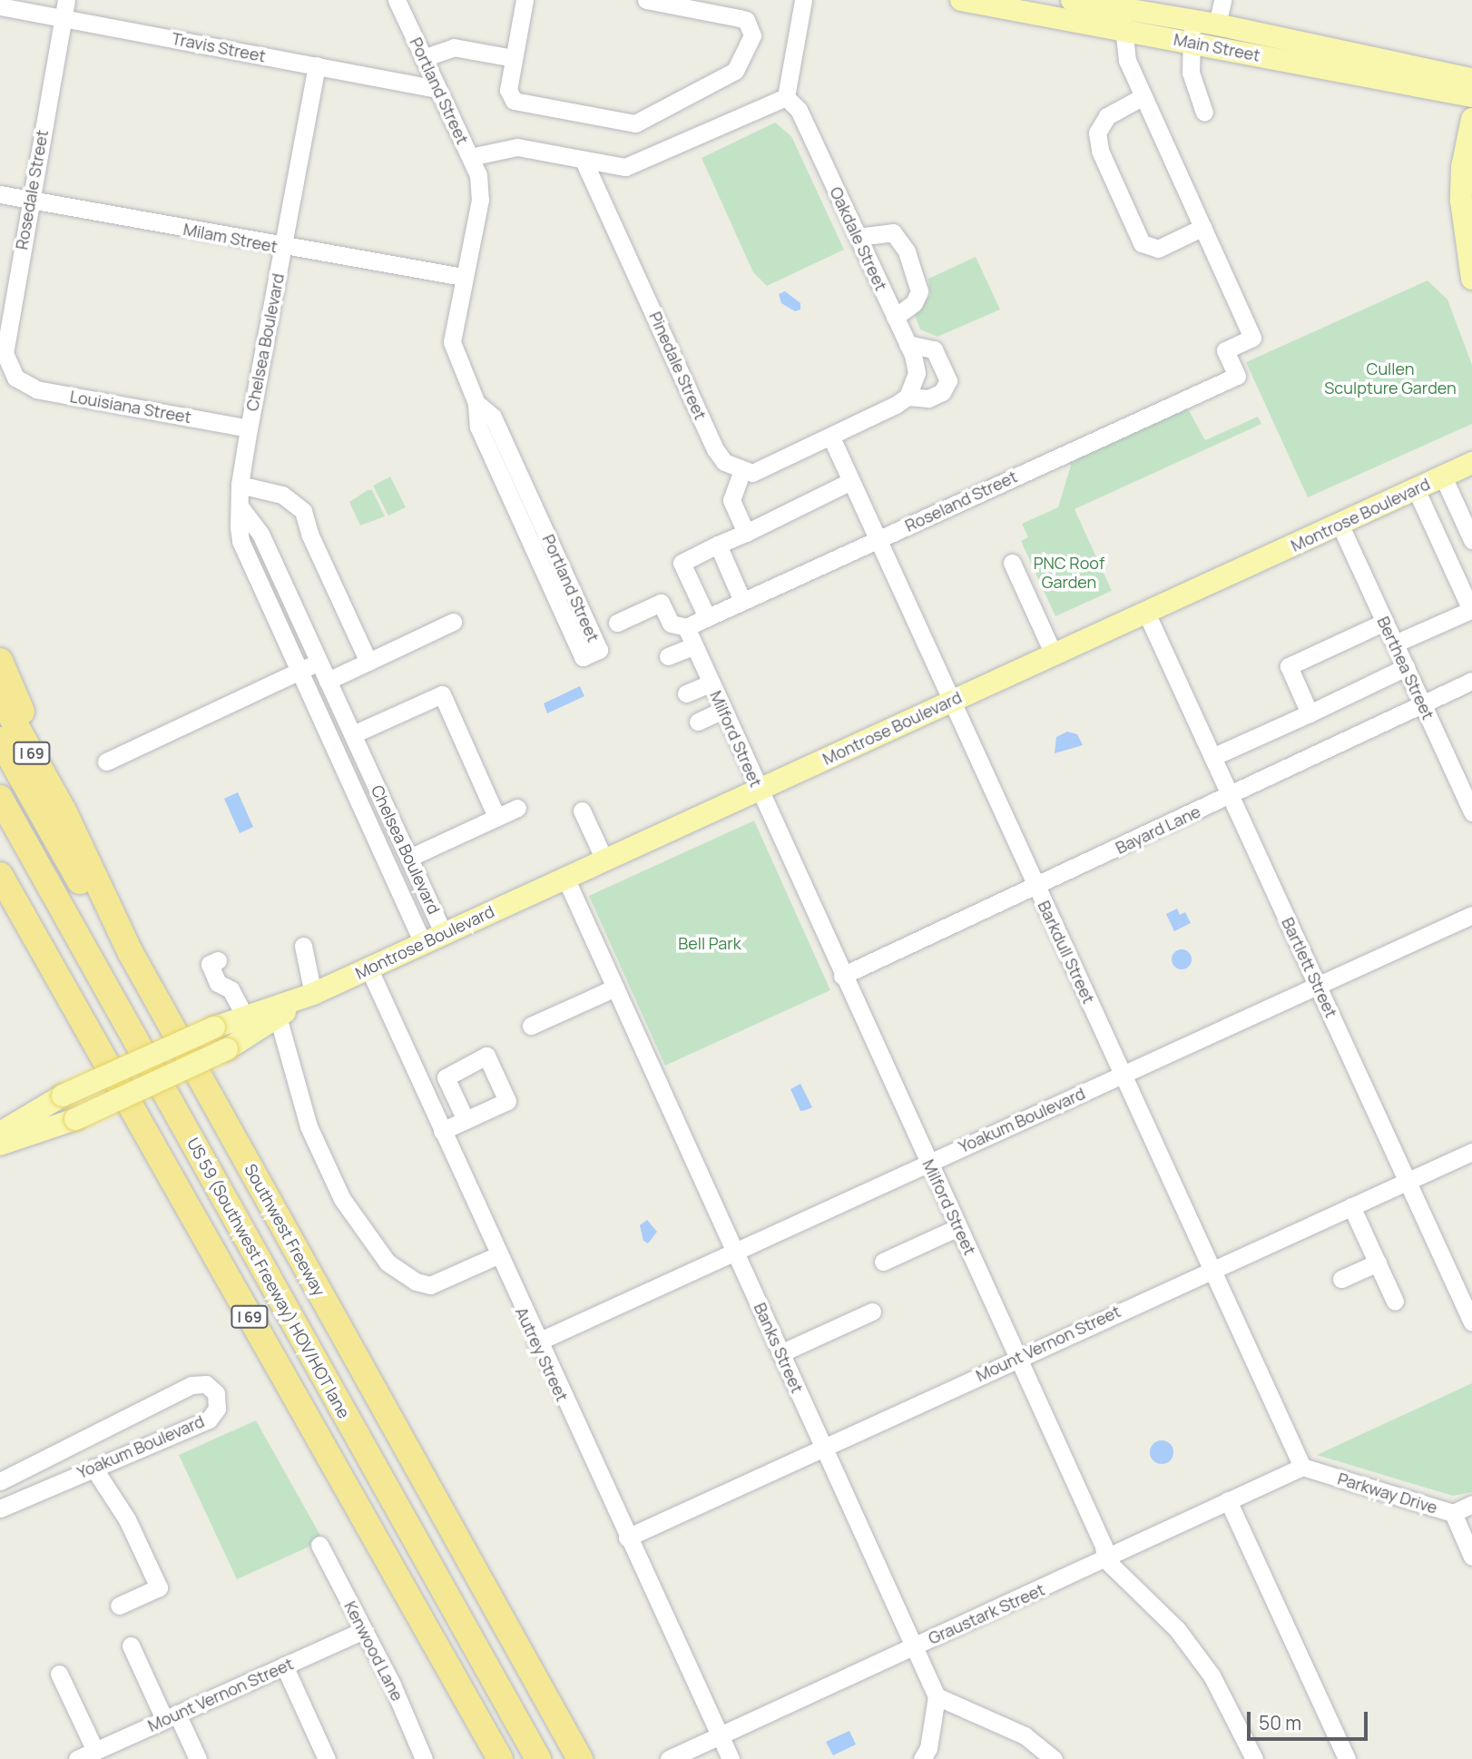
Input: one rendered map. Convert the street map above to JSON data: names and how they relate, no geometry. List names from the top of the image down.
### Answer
{
  "streets": {
    "highway": ["I 69", "Southwest Freeway", "US 59 (Southwest Freeway) HOV/HOT lane"],
    "main road": ["Main Street", "Montrose Boulevard"],
    "street": [
      "Travis Street",
      "Portland Street",
      "Rosedale Street",
      "Milam Street",
      "Oakdale Street",
      "Chelsea Boulevard",
      "Pinedale Street",
      "Louisiana Street",
      "Roseland Street",
      "Berthea Street",
      "Milford Street",
      "Bayard Lane",
      "Barkdull Street",
      "Bartlett Street",
      "Yoakum Boulevard",
      "Mount Vernon Street",
      "Banks Street",
      "Autrey Street",
      "Parkway Drive",
      "Graustark Street",
      "Kenwood Lane"
    ]
  },
  "crossings": [
    ["Travis Street", "Portland Street"],
    ["Travis Street", "Rosedale Street"],
    ["Travis Street", "Chelsea Boulevard"],
    ["Portland Street", "Milam Street"],
    ["Rosedale Street", "Milam Street"],
    ["Rosedale Street", "Louisiana Street"],
    ["Milam Street", "Chelsea Boulevard"],
    ["Chelsea Boulevard", "Louisiana Street"],
    ["Chelsea Boulevard", "Montrose Boulevard"],
    ["Roseland Street", "Milford Street"],
    ["Roseland Street", "Barkdull Street"],
    ["Montrose Boulevard", "Berthea Street"],
    ["Montrose Boulevard", "Milford Street"],
    ["Montrose Boulevard", "Barkdull Street"],
    ["Montrose Boulevard", "Bartlett Street"],
    ["Montrose Boulevard", "Banks Street"],
    ["Montrose Boulevard", "Autrey Street"],
    ["Berthea Street", "Bayard Lane"],
    ["Milford Street", "Bayard Lane"],
    ["Milford Street", "Yoakum Boulevard"],
    ["Milford Street", "Mount Vernon Street"],
    ["Milford Street", "Graustark Street"],
    ["Bayard Lane", "Barkdull Street"],
    ["Bayard Lane", "Bartlett Street"],
    ["Barkdull Street", "Yoakum Boulevard"],
    ["Barkdull Street", "Mount Vernon Street"],
    ["Barkdull Street", "Parkway Drive"],
    ["Barkdull Street", "Graustark Street"],
    ["Bartlett Street", "Yoakum Boulevard"],
    ["Bartlett Street", "Mount Vernon Street"],
    ["Yoakum Boulevard", "Banks Street"],
    ["Yoakum Boulevard", "Autrey Street"],
    ["Mount Vernon Street", "Banks Street"],
    ["Mount Vernon Street", "Autrey Street"],
    ["Mount Vernon Street", "Kenwood Lane"],
    ["Banks Street", "Graustark Street"],
    ["Autrey Street", "Graustark Street"],
    ["Parkway Drive", "Graustark Street"]
  ],
  "parks": ["Cullen Sculpture Garden", "PNC Roof Garden", "Bell Park"],
  "scale_bar": "50 m"
}
